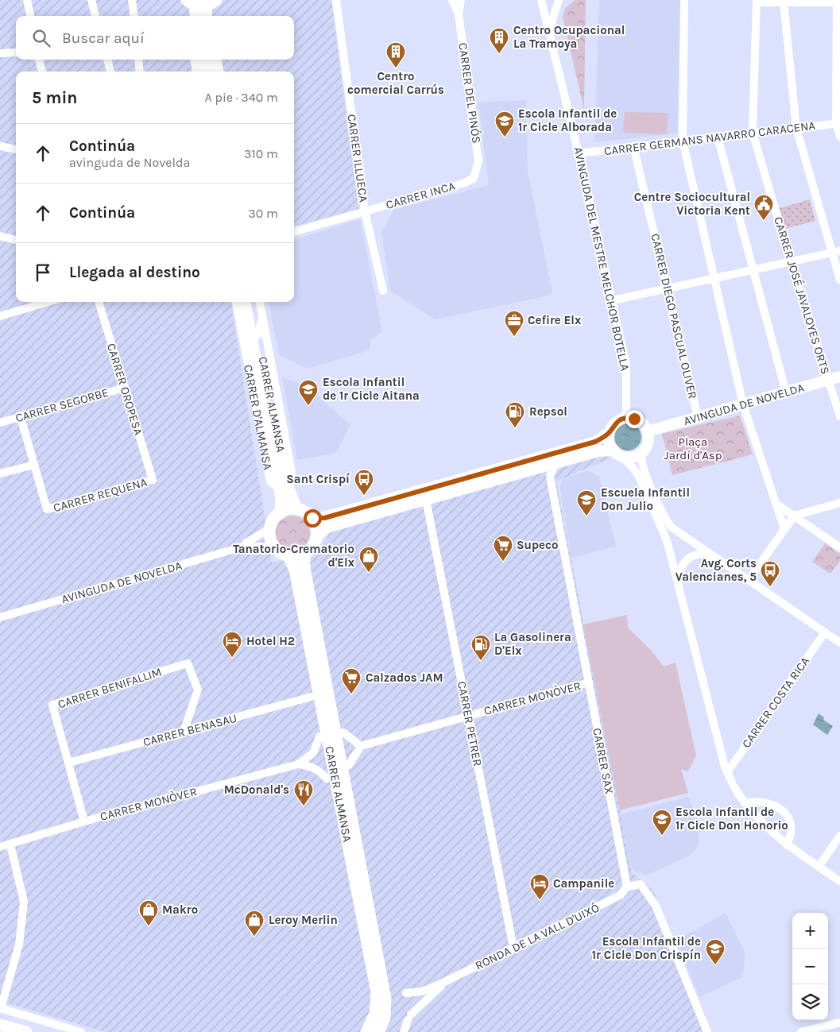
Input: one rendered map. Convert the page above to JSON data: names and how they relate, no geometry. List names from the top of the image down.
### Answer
{
  "streets": {
    "main road": ["CARRER ALMANSA", "AVINGUDA DE NOVELDA", "CARRER D'ALMANSA"],
    "street": [
      "CARRER DEL PINÓS",
      "CARRER GERMANS NAVARRO CARACENA",
      "CARRER ILLUECA",
      "CARRER INCA",
      "AVINGUDA DEL MESTRE MELCHOR BOTELLA",
      "CARRER JOSÉ JAVALOYES ORTS",
      "CARRER DIEGO PASCUAL OLIVER",
      "CARRER OROPESA",
      "CARRER SEGORBE",
      "CARRER REQUENA",
      "CARRER BENIFALLIM",
      "CARRER MONÒVER",
      "CARRER COSTA RICA",
      "CARRER PETRER",
      "CARRER BENASAU",
      "CARRER SAX",
      "RONDA DE LA VALL D'UIXÓ"
    ]
  },
  "crossings": [
    ["CARRER DEL PINÓS", "CARRER INCA"],
    ["CARRER GERMANS NAVARRO CARACENA", "AVINGUDA DEL MESTRE MELCHOR BOTELLA"],
    ["CARRER GERMANS NAVARRO CARACENA", "CARRER JOSÉ JAVALOYES ORTS"],
    ["CARRER GERMANS NAVARRO CARACENA", "CARRER DIEGO PASCUAL OLIVER"],
    ["CARRER ILLUECA", "CARRER INCA"],
    ["AVINGUDA DEL MESTRE MELCHOR BOTELLA", "AVINGUDA DE NOVELDA"],
    ["CARRER JOSÉ JAVALOYES ORTS", "AVINGUDA DE NOVELDA"],
    ["CARRER DIEGO PASCUAL OLIVER", "AVINGUDA DE NOVELDA"],
    ["CARRER OROPESA", "CARRER SEGORBE"],
    ["CARRER OROPESA", "CARRER REQUENA"],
    ["CARRER ALMANSA", "AVINGUDA DE NOVELDA"],
    ["CARRER ALMANSA", "CARRER D'ALMANSA"],
    ["AVINGUDA DE NOVELDA", "CARRER D'ALMANSA"],
    ["CARRER BENIFALLIM", "CARRER MONÒVER"],
    ["CARRER BENIFALLIM", "CARRER BENASAU"],
    ["CARRER MONÒVER", "CARRER PETRER"],
    ["CARRER MONÒVER", "CARRER SAX"],
    ["CARRER PETRER", "RONDA DE LA VALL D'UIXÓ"],
    ["CARRER SAX", "RONDA DE LA VALL D'UIXÓ"]
  ],
  "parks": ["Plaça Jardí d'Asp"],
  "places": {
    "building": ["Centro Ocupacional La Tramoya", "Centro comercial Carrús"],
    "school or university": [
      "Escola Infantil de 1r Cicle Alborada",
      "Escola Infantil de 1r Cicle Aitana",
      "Escuela Infantil Don Julio",
      "Escola Infantil de 1r Cicle Don Honorio",
      "Escola Infantil de 1r Cicle Don Crispín"
    ],
    "public building": ["Centre Sociocultural Victoria Kent"],
    "office": ["Cefire Elx"],
    "fuel station": ["Repsol", "La Gasolinera D'Elx"],
    "bus stop": ["Sant Crispí", "Avg. Corts Valencianes, 5"],
    "supermarket": ["Supeco", "Calzados JAM"],
    "shop": ["Tanatorio-Crematorio d'Elx", "Makro", "Leroy Merlin"],
    "hotel": ["Hotel H2", "Campanile"],
    "restaurant": ["McDonald's"]
  },
  "page": {
    "search": "Buscar aquí",
    "heading": ["5 min", "A pie · 340 m"],
    "list": [
      ["Continúa", "avinguda de Novelda", "310 m"],
      ["Continúa", "30 m"],
      "Llegada al destino"
    ],
    "map_buttons": ["+", "−"]
  }
}
